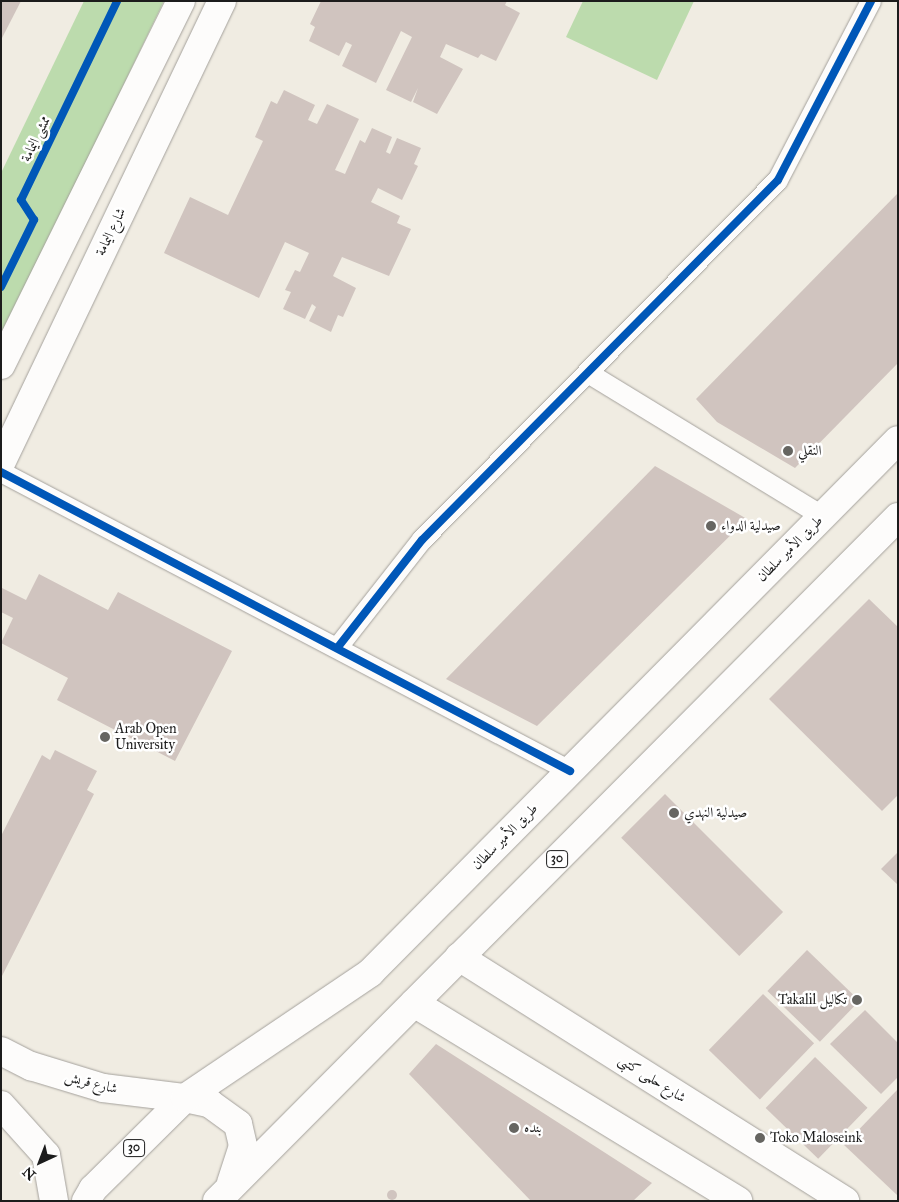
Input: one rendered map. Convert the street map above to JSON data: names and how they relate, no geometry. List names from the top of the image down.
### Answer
{
  "streets": {
    "main road": [
      "شارع اليمامة",
      "طريق الأمير سلطان",
      "30",
      "شارع حلمى كتبى",
      "شارع قريش"
    ],
    "cycle path": ["ممشى اليمامة"]
  },
  "crossings": [
    ["طريق الأمير سلطان", "شارع قريش"],
    ["30", "شارع حلمى كتبى"],
    ["30", "شارع قريش"]
  ],
  "places": [
    "النقلي",
    "صيدلية الدواء",
    "Arab Open University",
    "صيدلية النهدي",
    "Takalil تكاليل",
    "بنده",
    "Toko Maloseink"
  ],
  "north": "bottom left"
}
